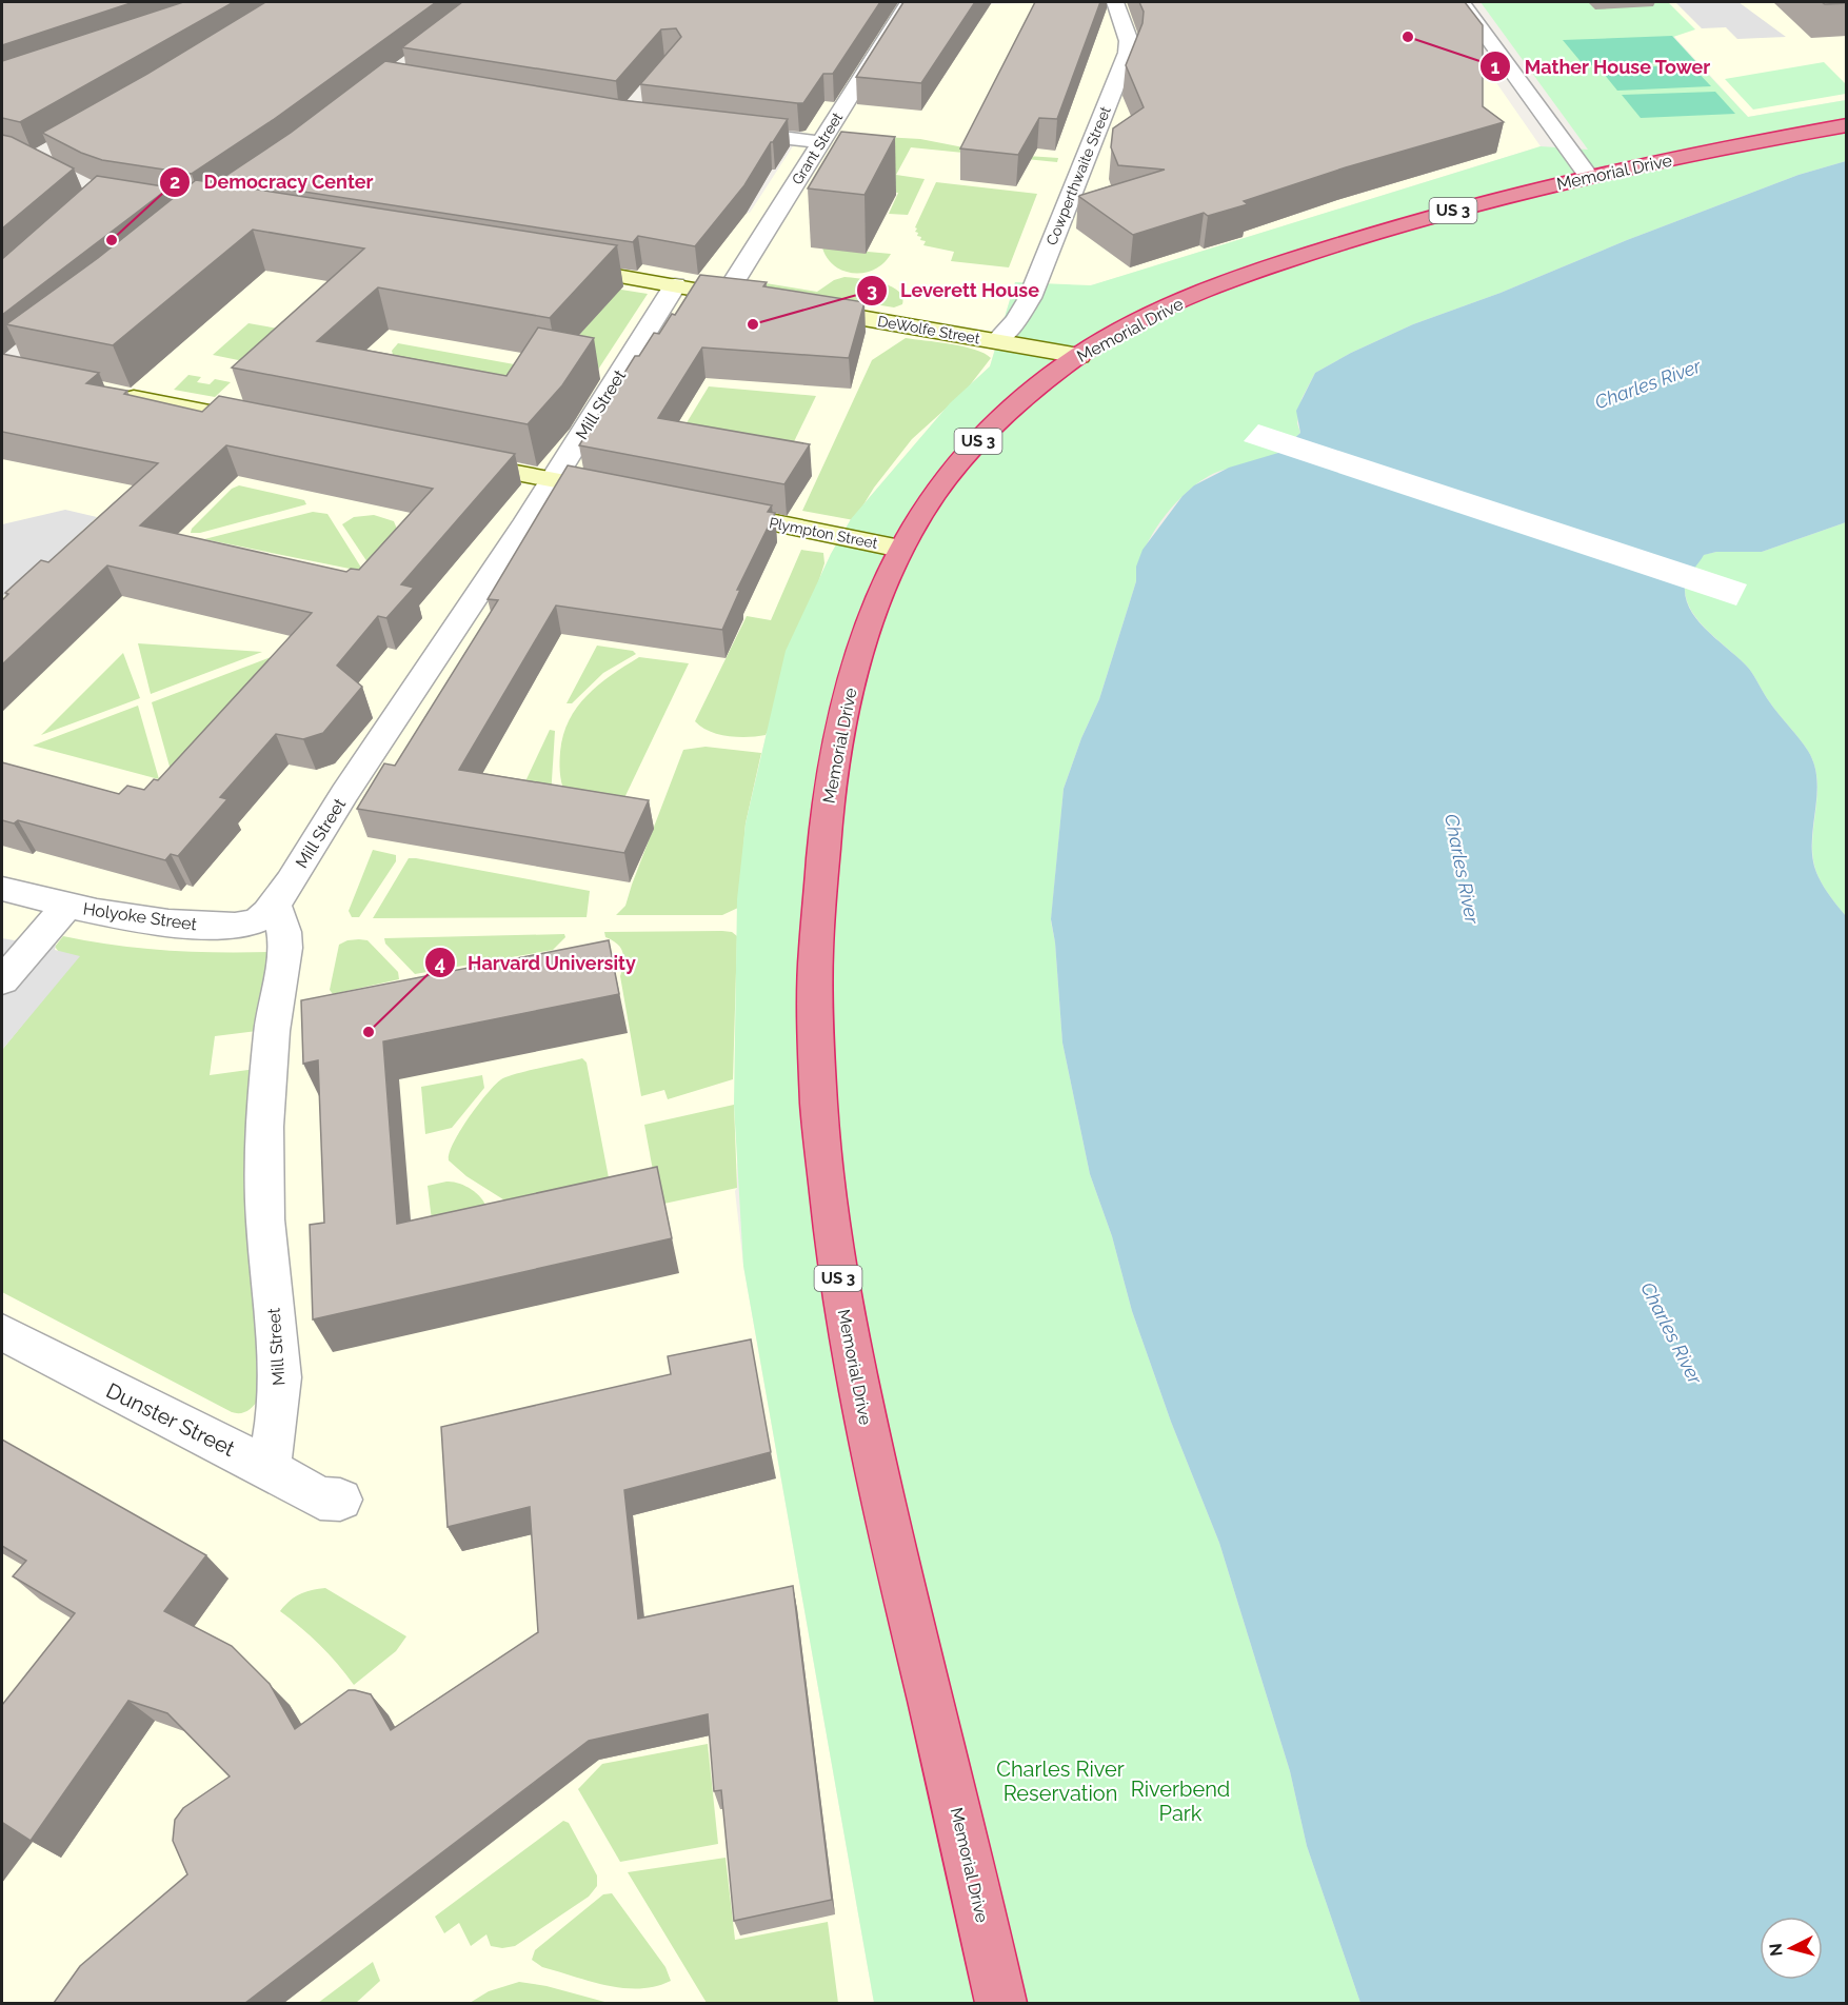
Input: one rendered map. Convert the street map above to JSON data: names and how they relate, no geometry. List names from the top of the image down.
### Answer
{
  "streets": {
    "highway": ["Memorial Drive", "US 3"],
    "street": [
      "Grant Street",
      "Cowperthwaite Street",
      "DeWolfe Street",
      "Mill Street",
      "Plympton Street",
      "Holyoke Street",
      "Dunster Street"
    ]
  },
  "crossings": [
    ["Memorial Drive", "DeWolfe Street"],
    ["Memorial Drive", "Plympton Street"],
    ["Cowperthwaite Street", "DeWolfe Street"],
    ["Mill Street", "Holyoke Street"],
    ["Mill Street", "Dunster Street"]
  ],
  "water": ["Charles River"],
  "parks": ["Charles River Reservation", "Riverbend Park"],
  "places": [
    "Mather House Tower",
    "Democracy Center",
    "Leverett House",
    "Harvard University"
  ],
  "north": "left"
}
